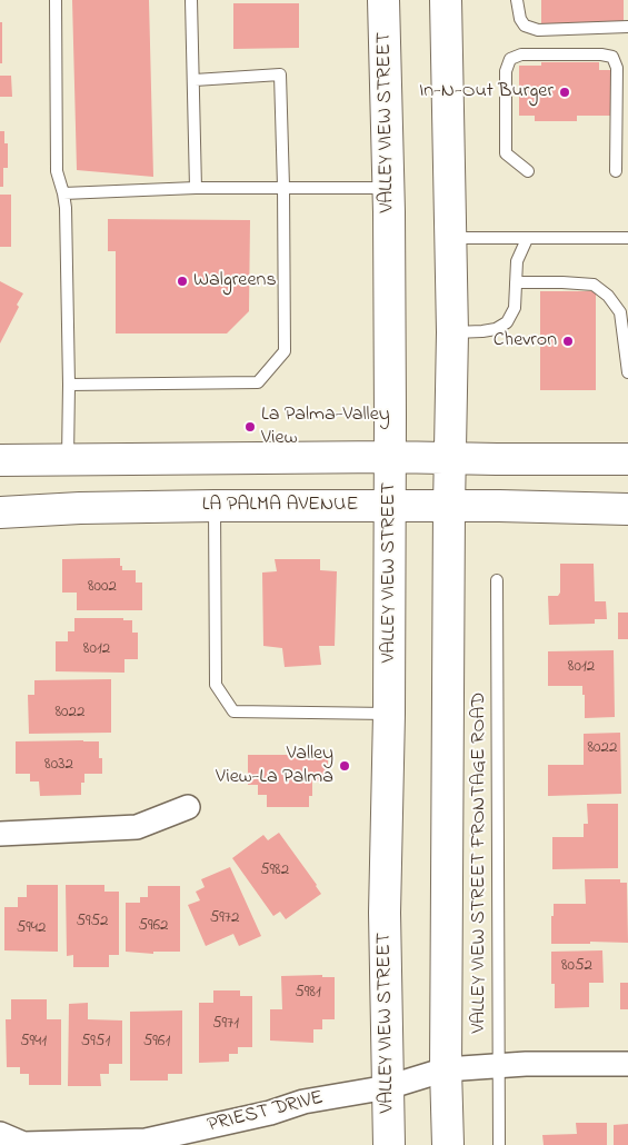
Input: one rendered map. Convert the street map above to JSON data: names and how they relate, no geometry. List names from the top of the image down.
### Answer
{
  "streets": {
    "main road": ["VALLEY VIEW STREET", "LA PALMA AVENUE"],
    "street": ["PRIEST DRIVE"],
    "lane": ["VALLEY VIEW STREET FRONTAGE ROAD"]
  },
  "crossings": [
    ["VALLEY VIEW STREET", "LA PALMA AVENUE"],
    ["VALLEY VIEW STREET", "PRIEST DRIVE"],
    ["VALLEY VIEW STREET FRONTAGE ROAD", "PRIEST DRIVE"]
  ],
  "places": [
    "In-N-Out Burger",
    "Walgreens",
    "Chevron",
    "La Palma-Valley View",
    "Valley View-La Palma"
  ],
  "house_numbers": [
    "8002",
    "8012",
    "8012",
    "8022",
    "8022",
    "8032",
    "5982",
    "5972",
    "5952",
    "5962",
    "5942",
    "8052",
    "5981",
    "5971",
    "5941",
    "5951",
    "5961"
  ]
}
